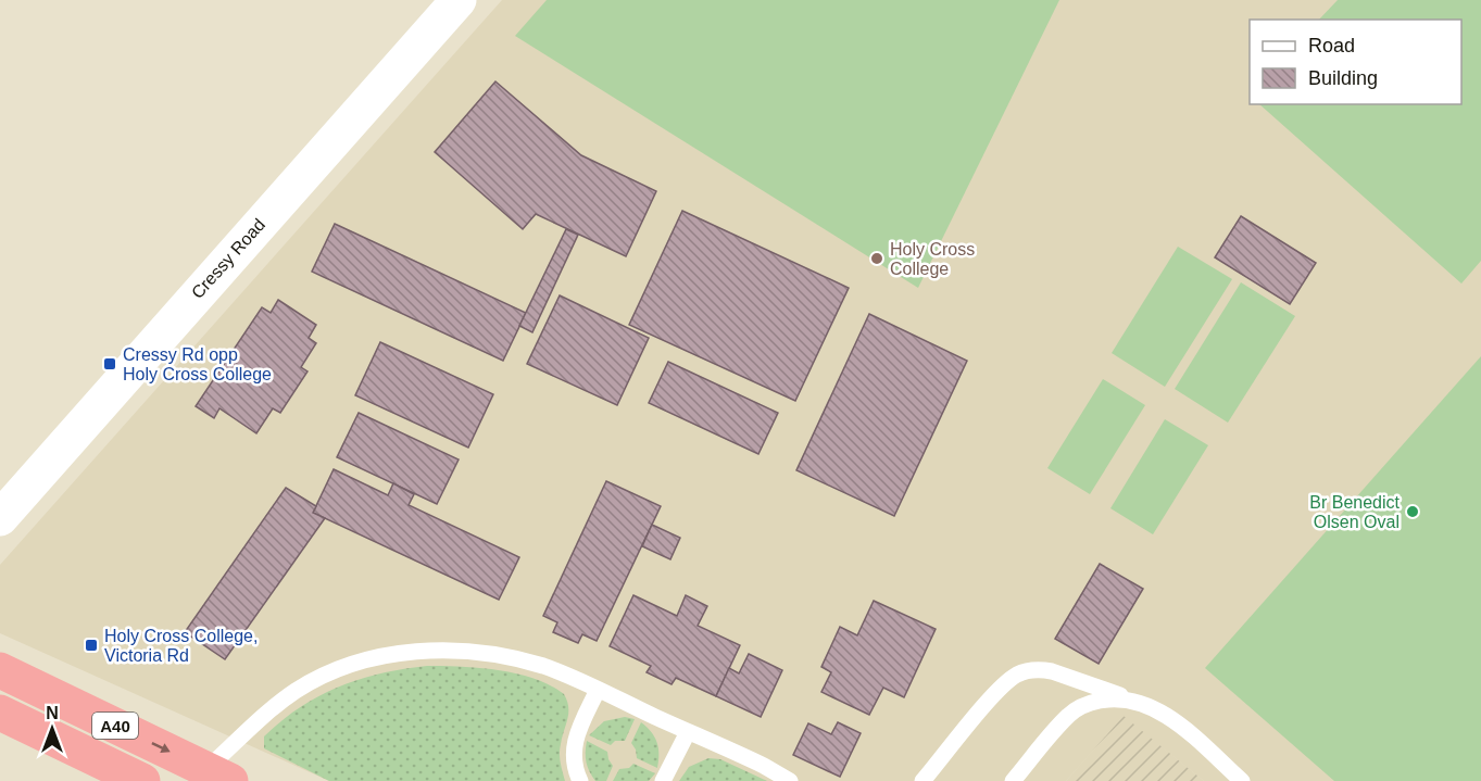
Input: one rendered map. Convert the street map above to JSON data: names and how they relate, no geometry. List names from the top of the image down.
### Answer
{
  "streets": {
    "highway": ["A40"],
    "street": ["Cressy Road"]
  },
  "places": {
    "other": ["Holy Cross College", "Br Benedict Olsen Oval"],
    "transit": ["Cressy Rd opp Holy Cross College", "Holy Cross College, Victoria Rd"]
  },
  "legend": ["Road", "Building"],
  "north": "top"
}
